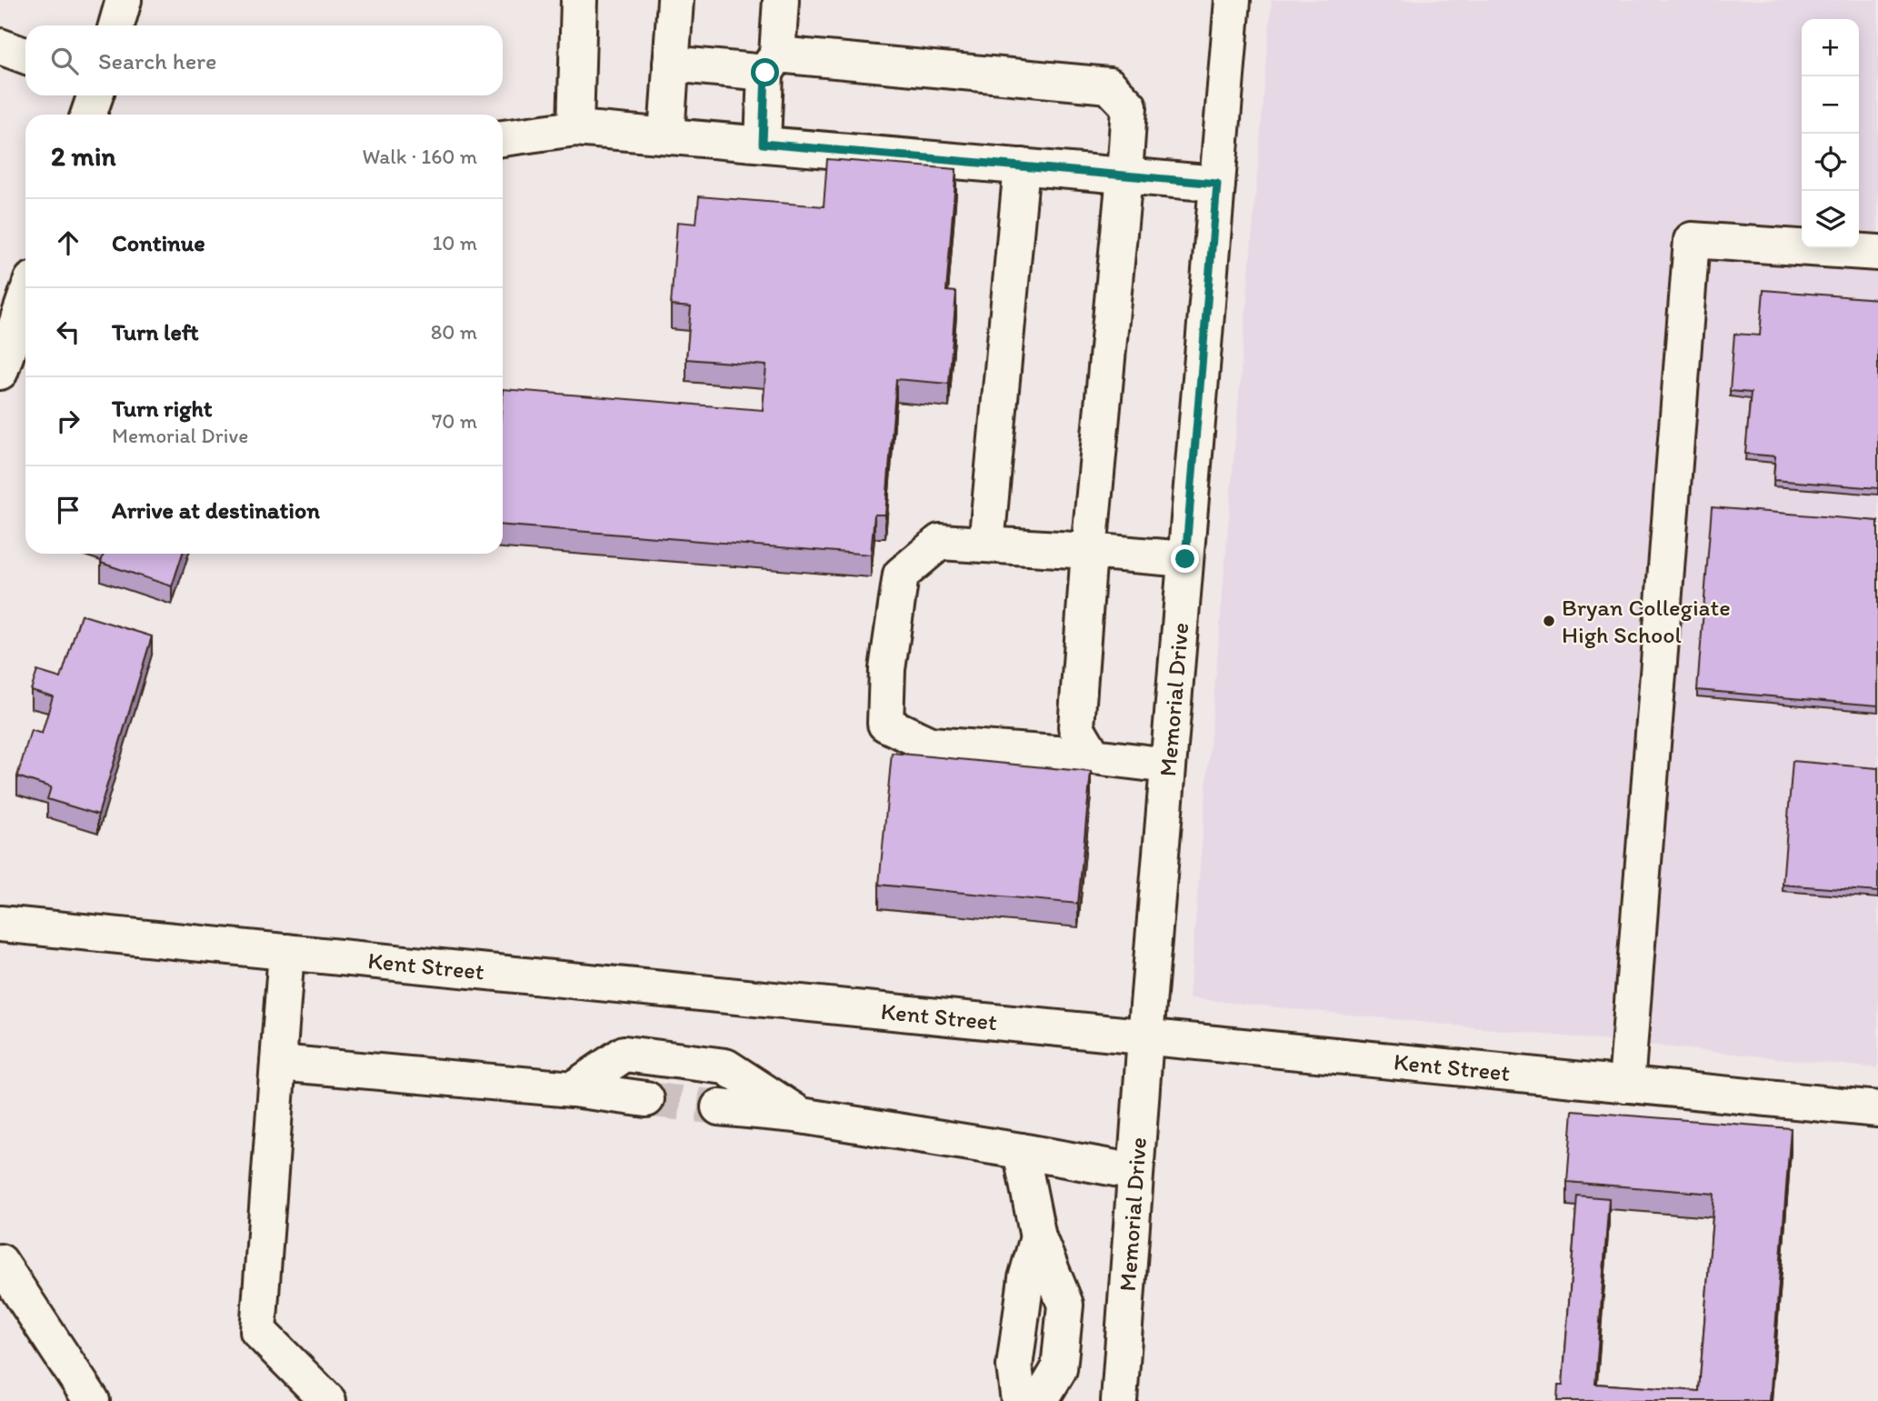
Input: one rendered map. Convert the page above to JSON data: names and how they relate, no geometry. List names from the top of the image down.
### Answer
{
  "streets": {
    "street": ["Memorial Drive", "Kent Street"]
  },
  "crossings": [
    ["Memorial Drive", "Kent Street"]
  ],
  "places": ["Bryan Collegiate High School"],
  "page": {
    "map_buttons": ["+", "−"],
    "search": "Search here",
    "heading": ["2 min", "Walk · 160 m"],
    "list": [
      ["Continue", "10 m"],
      ["Turn left", "80 m"],
      ["Turn right", "Memorial Drive", "70 m"],
      "Arrive at destination"
    ]
  }
}
